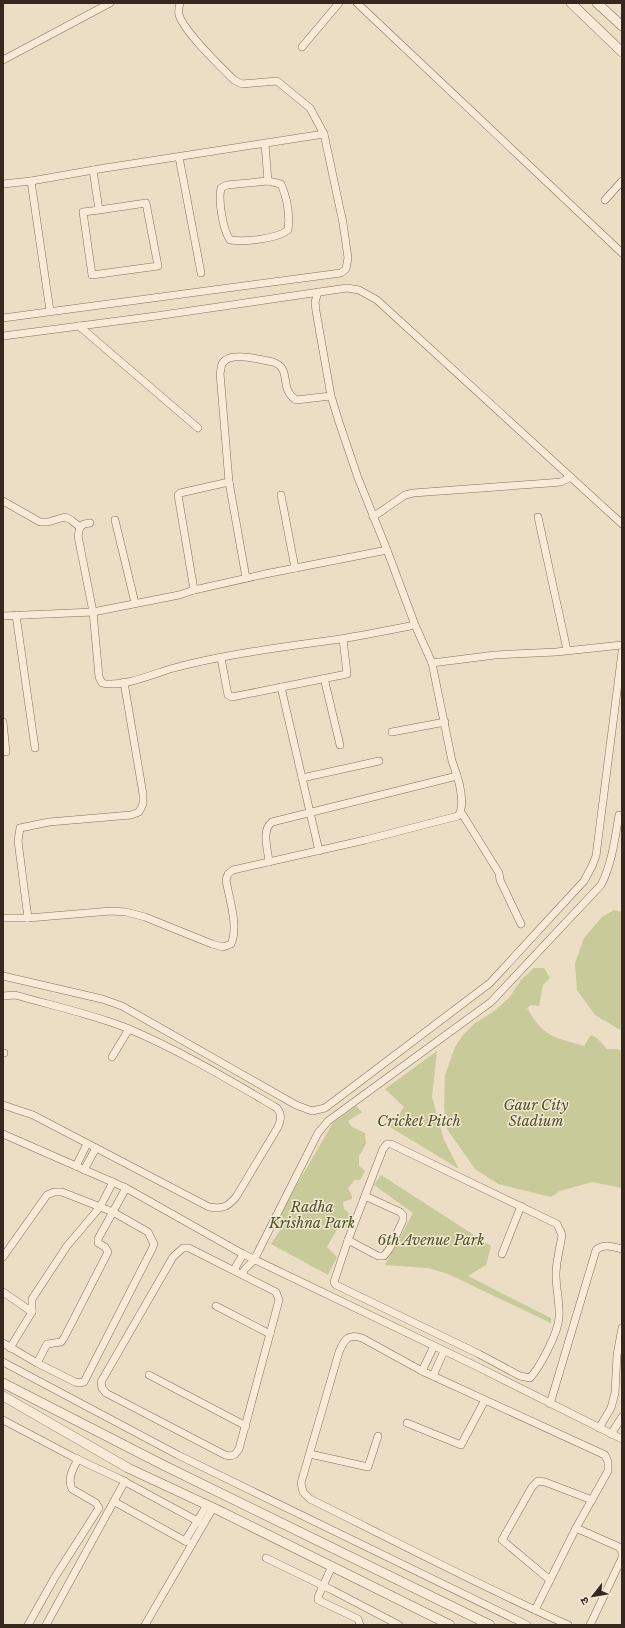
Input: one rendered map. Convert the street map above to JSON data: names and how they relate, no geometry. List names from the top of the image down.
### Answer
{
  "parks": [
    "Gaur City Stadium",
    "Cricket Pitch",
    "Radha Krishna Park",
    "6th Avenue Park"
  ],
  "north": "bottom left"
}
